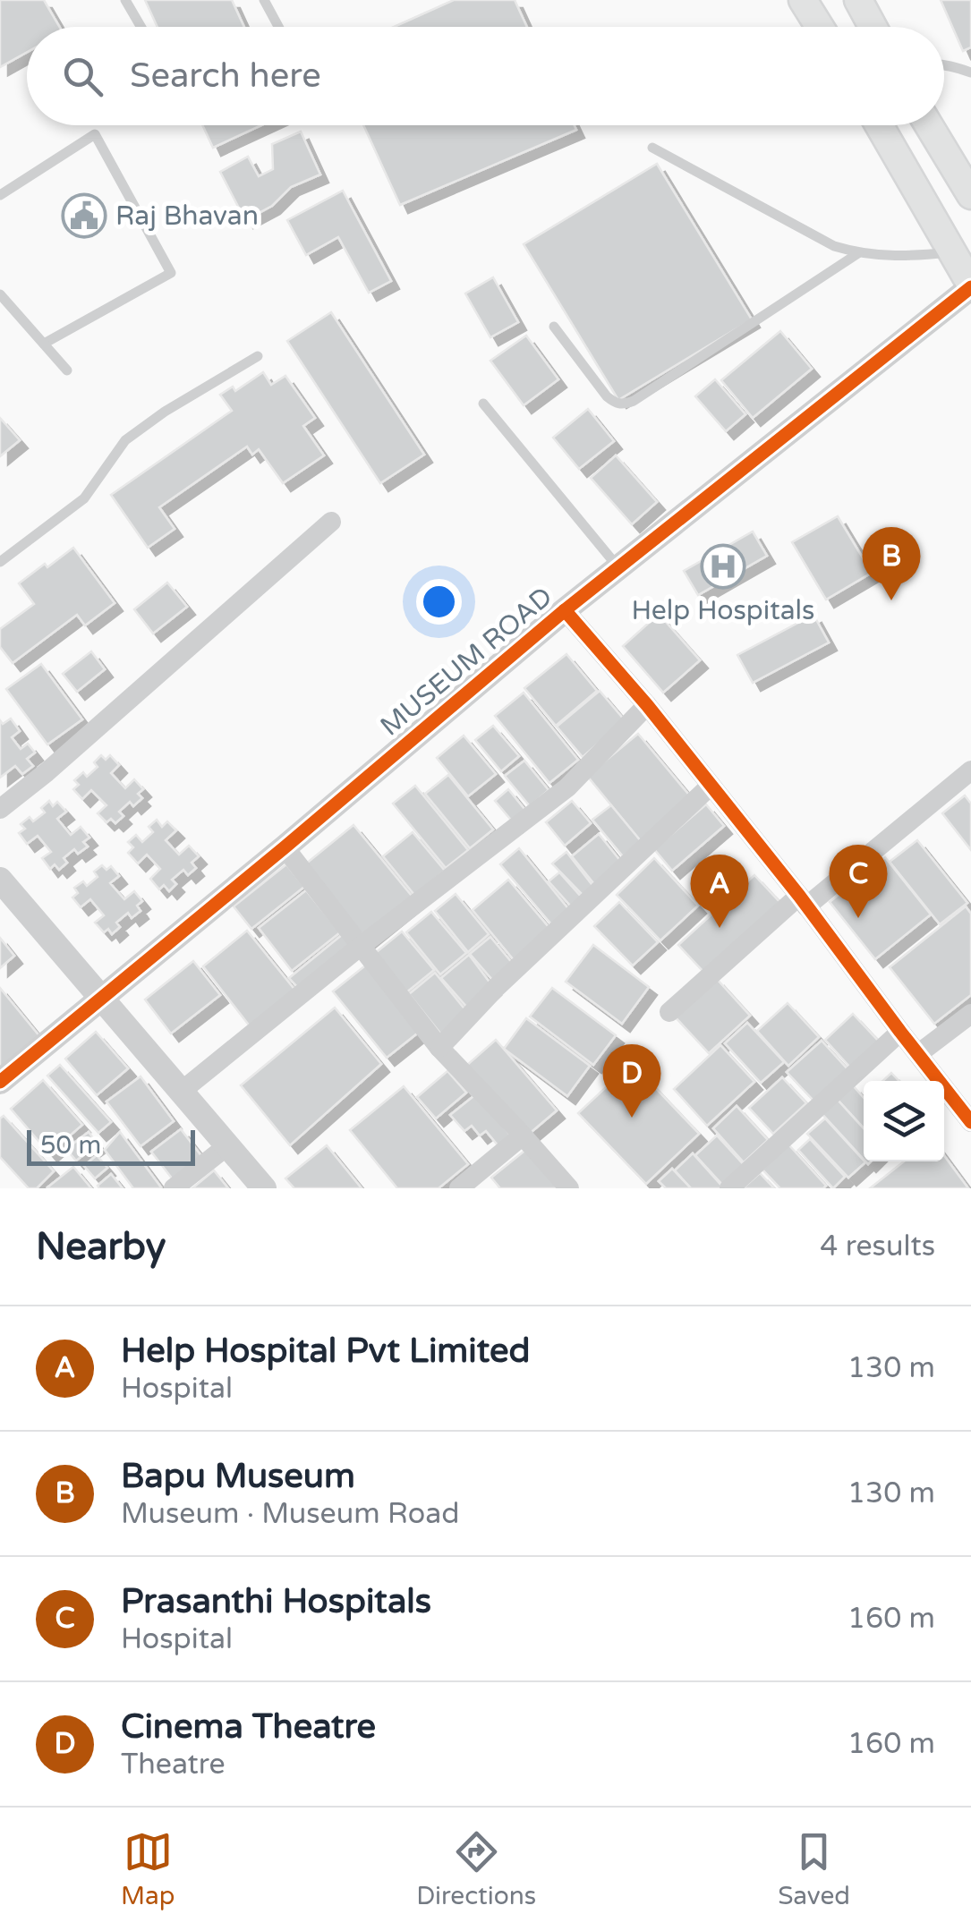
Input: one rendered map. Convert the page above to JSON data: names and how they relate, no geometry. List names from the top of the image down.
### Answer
{
  "streets": {
    "street": ["MUSEUM ROAD"]
  },
  "places": {
    "public building": ["Raj Bhavan"],
    "hospital": ["Help Hospitals"]
  },
  "scale_bar": "50 m",
  "page": {
    "search": "Search here",
    "pins": [
      "B",
      "C",
      "A",
      "D"
    ],
    "scale": "50 m",
    "heading": ["Nearby", "4 results"],
    "list": [
      {
        "mark": "A",
        "name": "Help Hospital Pvt Limited",
        "note": "Hospital",
        "value": "130 m"
      },
      {
        "mark": "B",
        "name": "Bapu Museum",
        "note": "Museum · Museum Road",
        "value": "130 m"
      },
      {
        "mark": "C",
        "name": "Prasanthi Hospitals",
        "note": "Hospital",
        "value": "160 m"
      },
      {
        "mark": "D",
        "name": "Cinema Theatre",
        "note": "Theatre",
        "value": "160 m"
      }
    ],
    "nav": ["Map", "Directions", "Saved"]
  }
}
